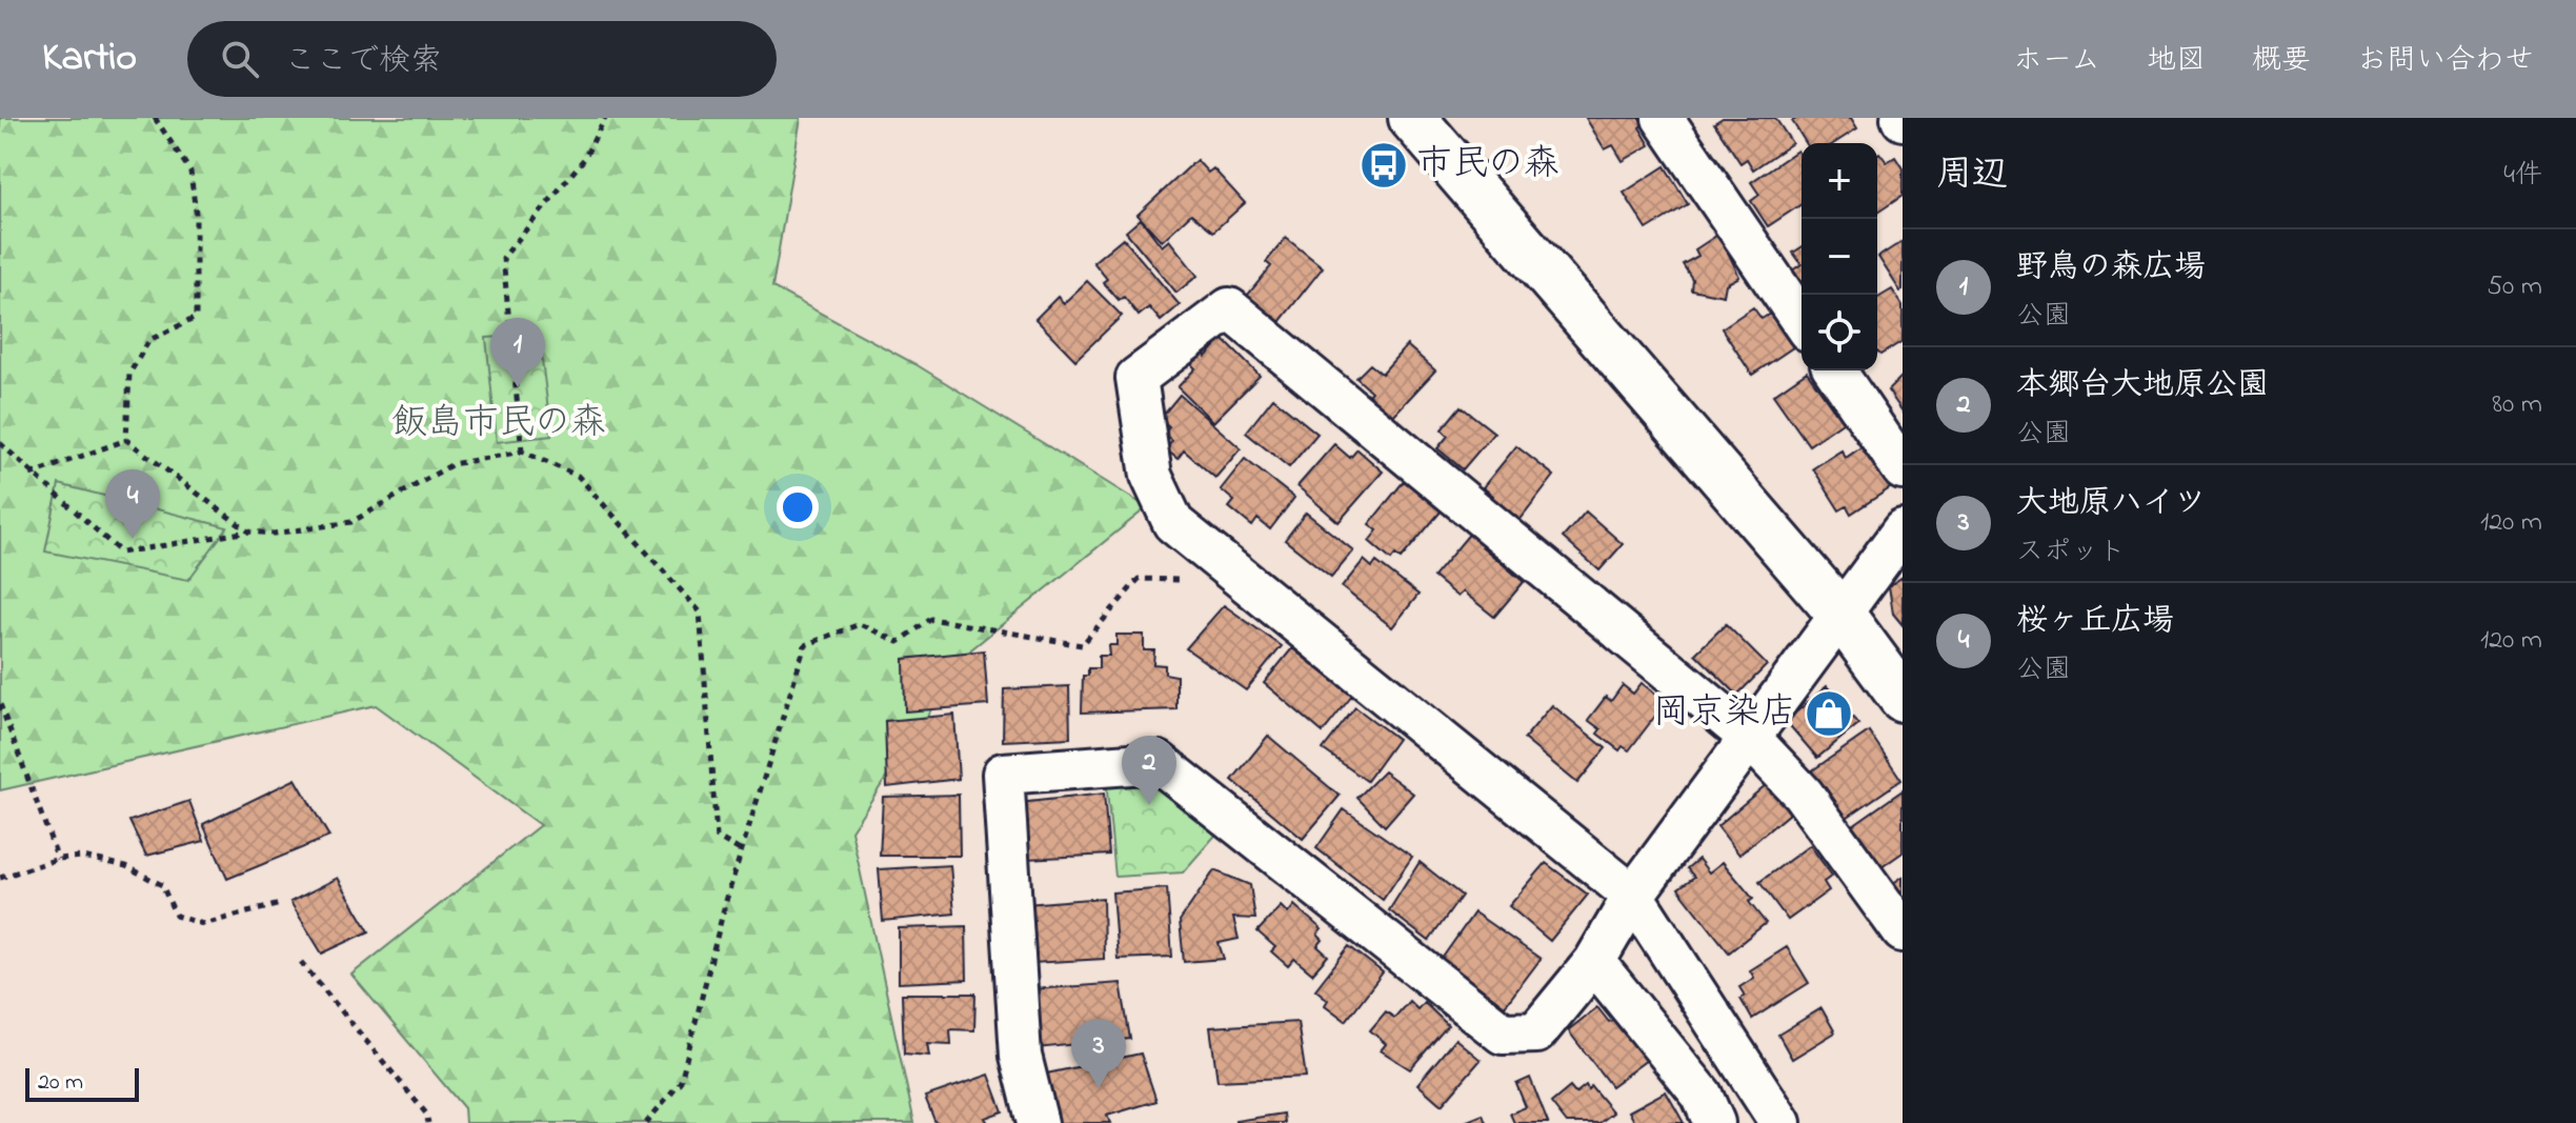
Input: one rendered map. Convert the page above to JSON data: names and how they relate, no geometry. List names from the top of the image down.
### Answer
{
  "parks": ["飯島市民の森"],
  "places": {
    "bus stop": ["市民の森"],
    "shop": ["岡京染店"]
  },
  "scale_bar": "20 m",
  "page": {
    "header": "Kartio",
    "search": "ここで検索",
    "nav": [
      "ホーム",
      "地図",
      "概要",
      "お問い合わせ"
    ],
    "heading": ["周辺", "4件"],
    "map_buttons": ["+", "−"],
    "list": [
      {
        "mark": "1",
        "name": "野鳥の森広場",
        "note": "公園",
        "value": "50 m"
      },
      {
        "mark": "2",
        "name": "本郷台大地原公園",
        "note": "公園",
        "value": "80 m"
      },
      {
        "mark": "3",
        "name": "大地原ハイツ",
        "note": "スポット",
        "value": "120 m"
      },
      {
        "mark": "4",
        "name": "桜ヶ丘広場",
        "note": "公園",
        "value": "120 m"
      }
    ],
    "pins": [
      "1",
      "4",
      "2",
      "3"
    ],
    "scale": "20 m"
  }
}
